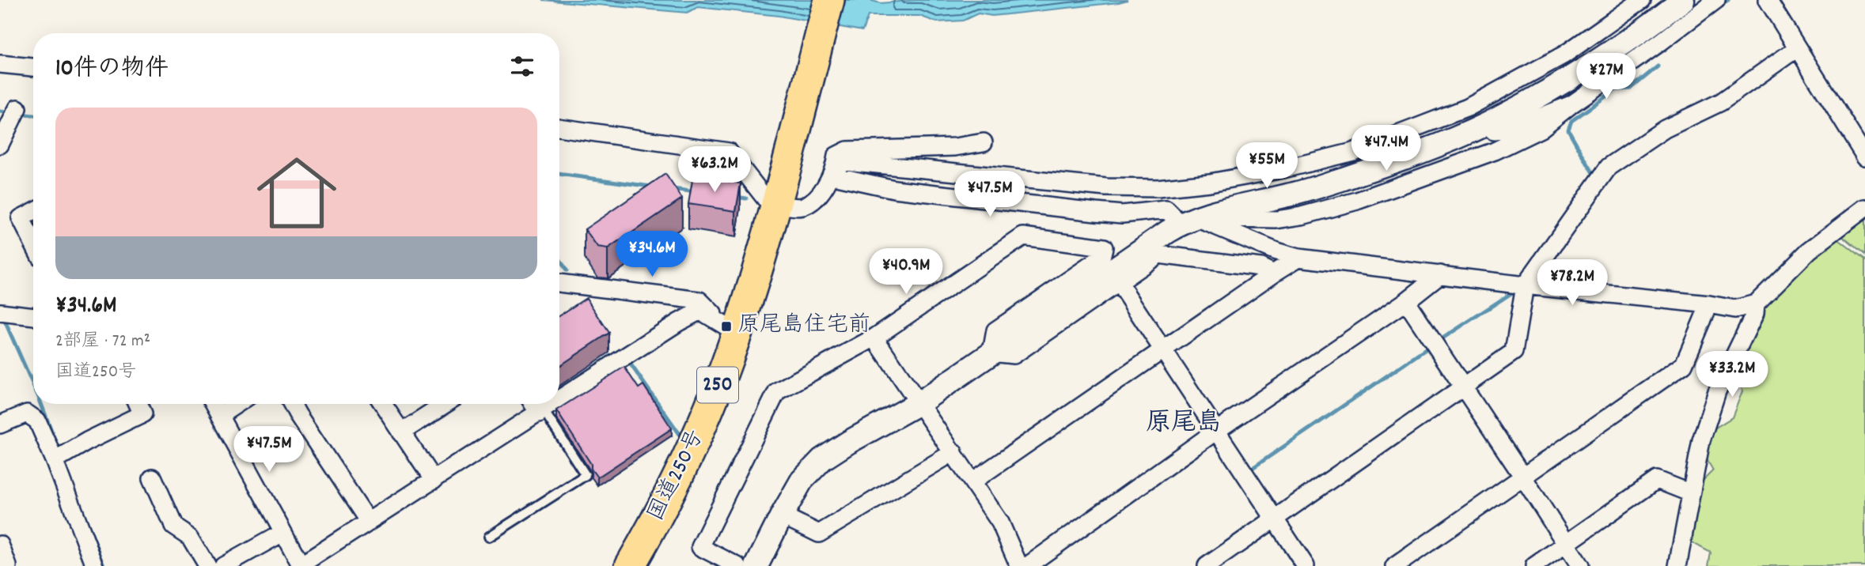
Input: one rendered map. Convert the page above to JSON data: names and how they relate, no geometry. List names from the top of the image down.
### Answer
{
  "streets": {
    "highway": ["250", "国道250号"]
  },
  "districts": ["原尾島"],
  "places": {
    "transit": ["原尾島住宅前"]
  },
  "page": {
    "heading": "10件の物件",
    "price": [
      "¥27M",
      "¥47.4M",
      "¥55M",
      "¥63.2M",
      "¥47.5M",
      "¥34.6M",
      "¥40.9M",
      "¥78.2M",
      "¥33.2M",
      "¥47.5M"
    ],
    "list": [
      {
        "name": "¥34.6M",
        "note": "2部屋 · 72 m² · 国道250号"
      }
    ]
  }
}
